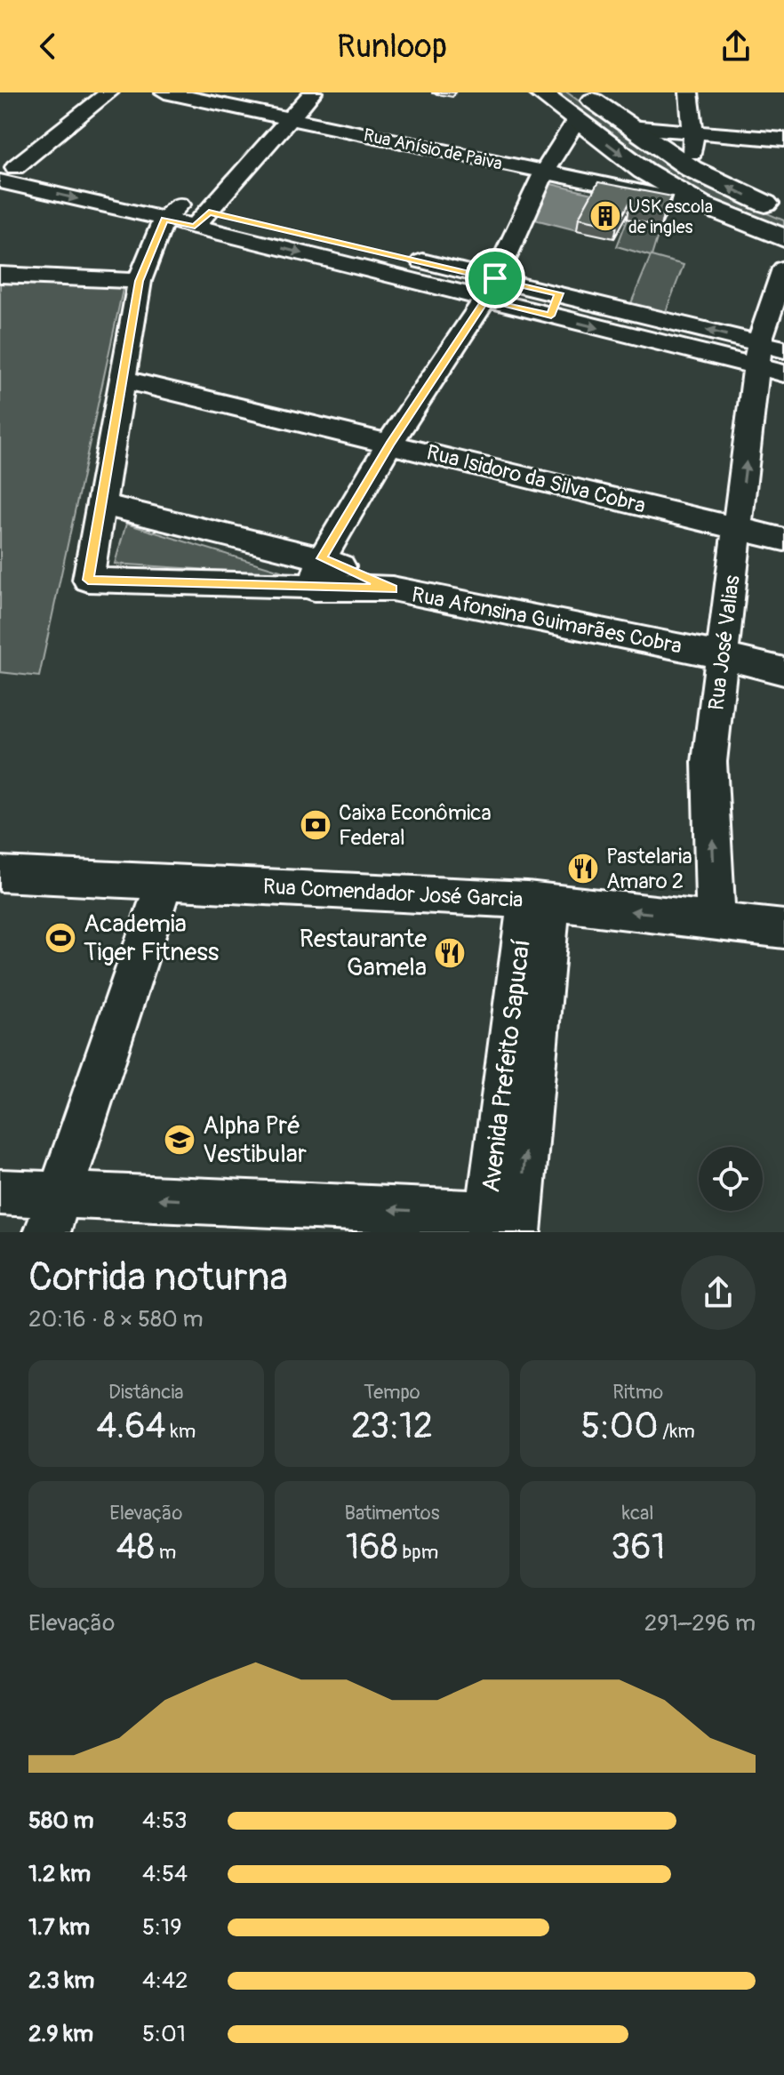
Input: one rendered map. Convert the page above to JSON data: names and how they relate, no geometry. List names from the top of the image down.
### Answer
{
  "streets": {
    "street": [
      "Rua Anísio de Paiva",
      "Rua Isidoro da Silva Cobra",
      "Rua Afonsina Guimarães Cobra",
      "Rua José Valias",
      "Rua Comendador José Garcia",
      "Avenida Prefeito Sapucaí"
    ]
  },
  "crossings": [
    ["Rua Isidoro da Silva Cobra", "Rua José Valias"],
    ["Rua Afonsina Guimarães Cobra", "Rua José Valias"],
    ["Rua José Valias", "Rua Comendador José Garcia"],
    ["Rua Comendador José Garcia", "Avenida Prefeito Sapucaí"]
  ],
  "one_way": ["Rua José Valias"],
  "places": {
    "building": ["USK escola de ingles"],
    "bank": ["Caixa Econômica Federal"],
    "restaurant": ["Pastelaria Amaro 2", "Restaurante Gamela"],
    "sports": ["Academia Tiger Fitness"],
    "school or university": ["Alpha Pré Vestibular"]
  },
  "page": {
    "header": "Runloop",
    "heading": ["Corrida noturna", "20:16 · 8 × 580 m"],
    "stats": [
      ["Distância", "4.64 km"],
      ["Tempo", "23:12"],
      ["Ritmo", "5:00 /km"],
      ["Elevação", "48 m"],
      ["Batimentos", "168 bpm"],
      ["kcal", "361"]
    ],
    "chart": ["Elevação", "291–296 m"],
    "list": [
      {
        "name": "580 m",
        "note": "4:53"
      },
      {
        "name": "1.2 km",
        "note": "4:54"
      },
      {
        "name": "1.7 km",
        "note": "5:19"
      },
      {
        "name": "2.3 km",
        "note": "4:42"
      },
      {
        "name": "2.9 km",
        "note": "5:01"
      }
    ]
  }
}
